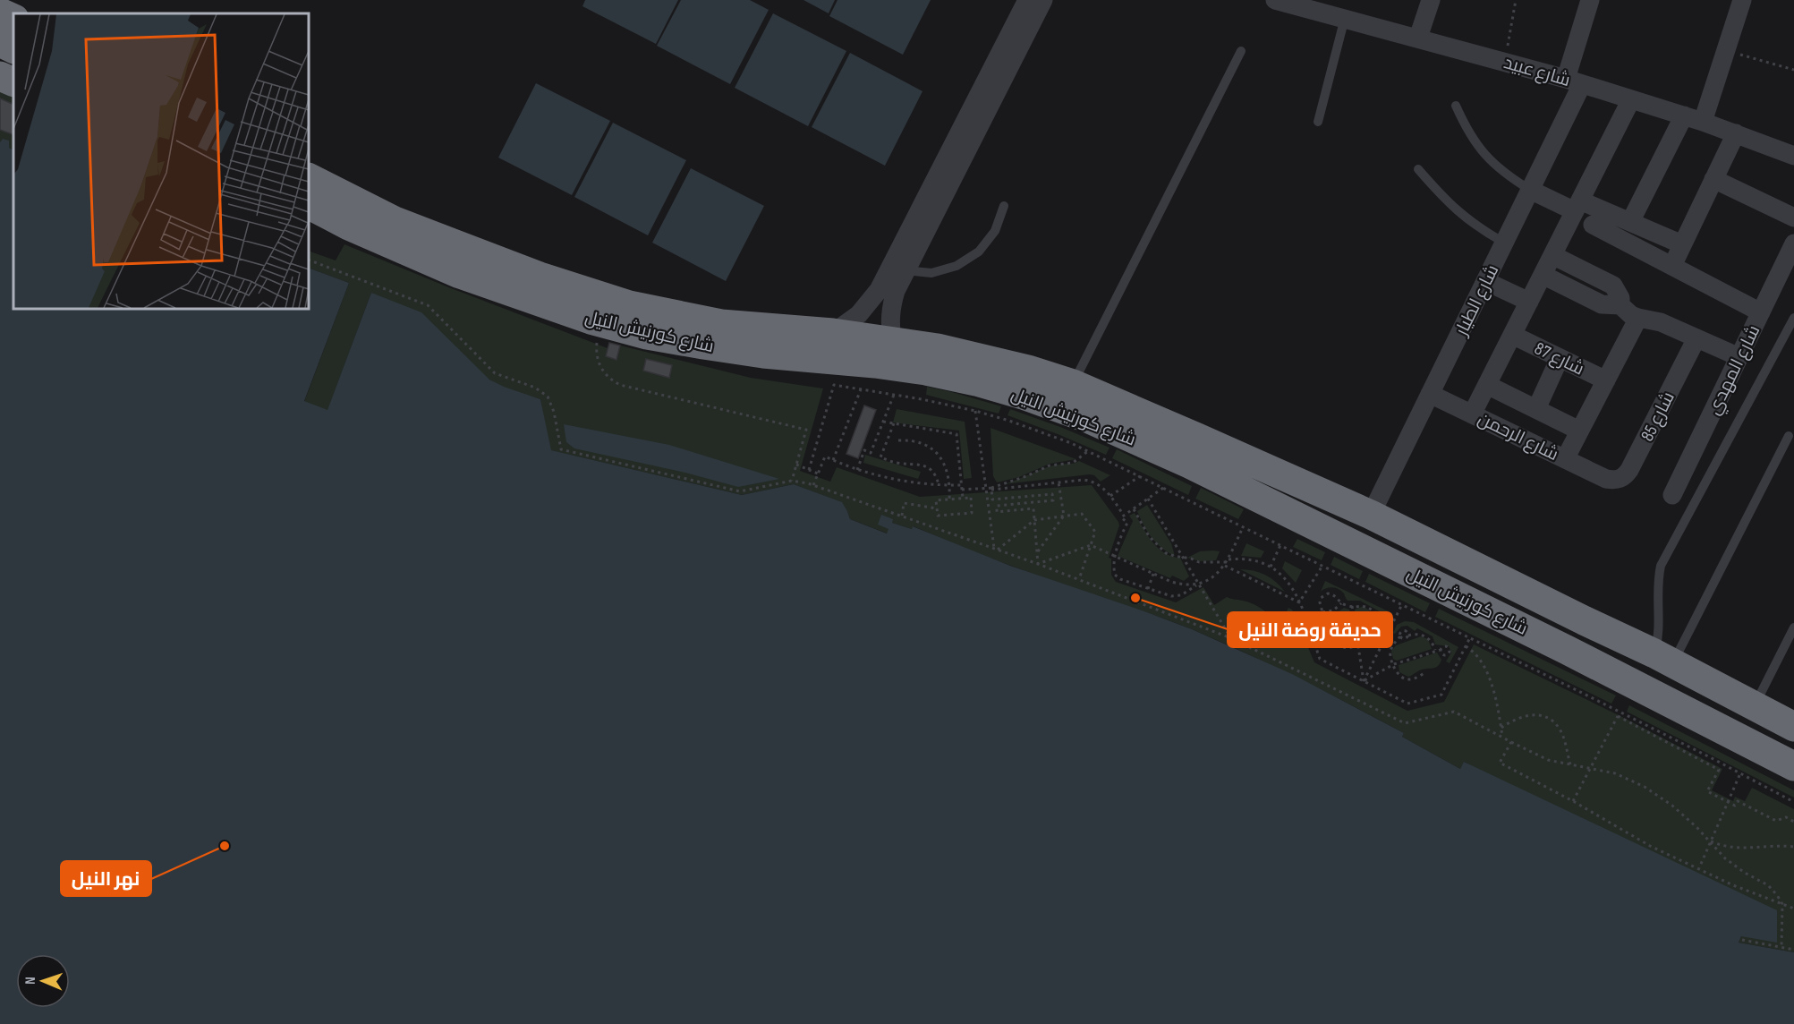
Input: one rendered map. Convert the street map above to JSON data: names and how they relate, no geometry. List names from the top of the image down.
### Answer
{
  "streets": {
    "highway": ["شارع كورنيش النيل"],
    "street": [
      "شارع عبيد",
      "شارع الطيار",
      "شارع 87",
      "شارع المهدي",
      "شارع 85",
      "شارع الرحمن"
    ]
  },
  "crossings": [
    ["شارع عبيد", "شارع الطيار"],
    ["شارع الطيار", "شارع كورنيش النيل"],
    ["شارع الطيار", "شارع الرحمن"],
    ["شارع 85", "شارع الرحمن"]
  ],
  "places": ["حديقة روضة النيل", "نهر النيل"],
  "north": "left"
}
